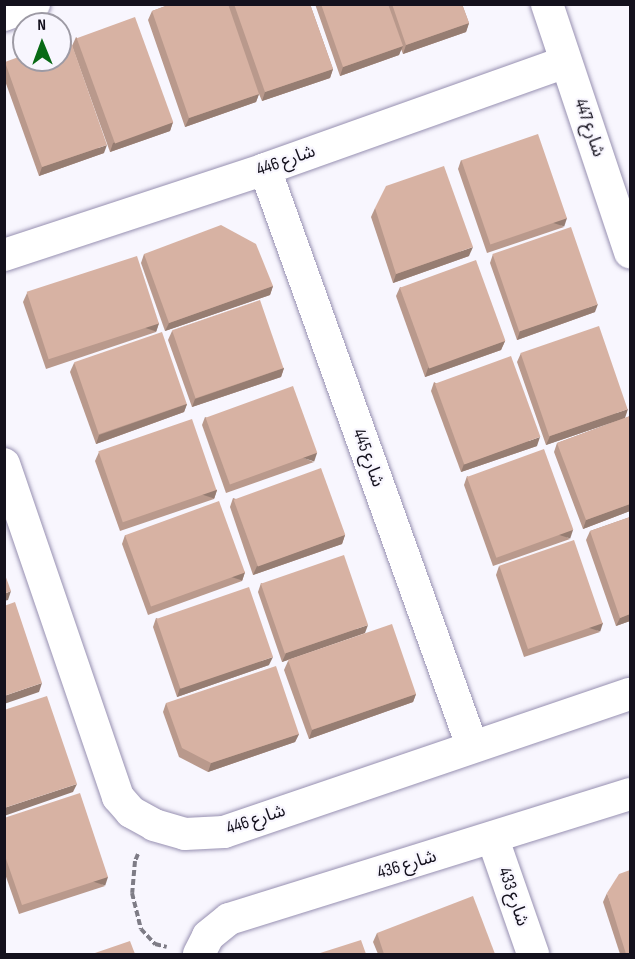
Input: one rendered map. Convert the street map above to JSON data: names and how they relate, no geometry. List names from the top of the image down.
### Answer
{
  "streets": {
    "street": [
      "شارع 447",
      "شارع 446",
      "شارع 445",
      "شارع 436",
      "شارع 433"
    ]
  },
  "crossings": [
    ["شارع 447", "شارع 446"],
    ["شارع 446", "شارع 445"],
    ["شارع 436", "شارع 433"]
  ],
  "north": "top"
}
